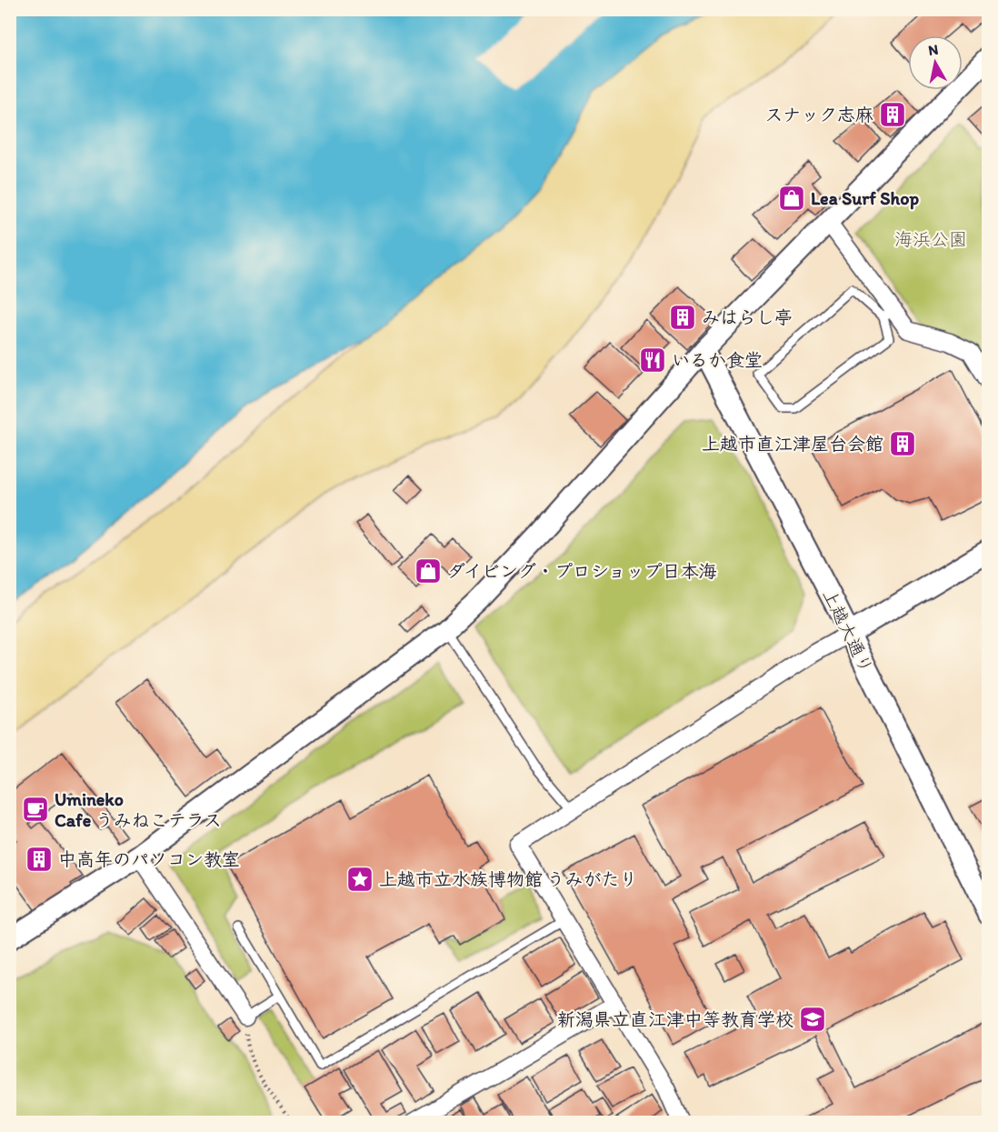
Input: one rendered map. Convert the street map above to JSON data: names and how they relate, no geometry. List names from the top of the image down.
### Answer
{
  "streets": {
    "street": ["上越大通り"]
  },
  "parks": ["海浜公園"],
  "places": {
    "building": [
      "スナック志麻",
      "みはらし亭",
      "上越市直江津屋台会館",
      "中高年のパソコン教室"
    ],
    "shop": ["Lea Surf Shop", "ダイビング・プロショップ日本海"],
    "restaurant": ["いるか食堂"],
    "cafe": ["Umineko Cafe うみねこテラス"],
    "place": ["上越市立水族博物館 うみがたり"],
    "school or university": ["新潟県立直江津中等教育学校"]
  },
  "north": "top"
}
